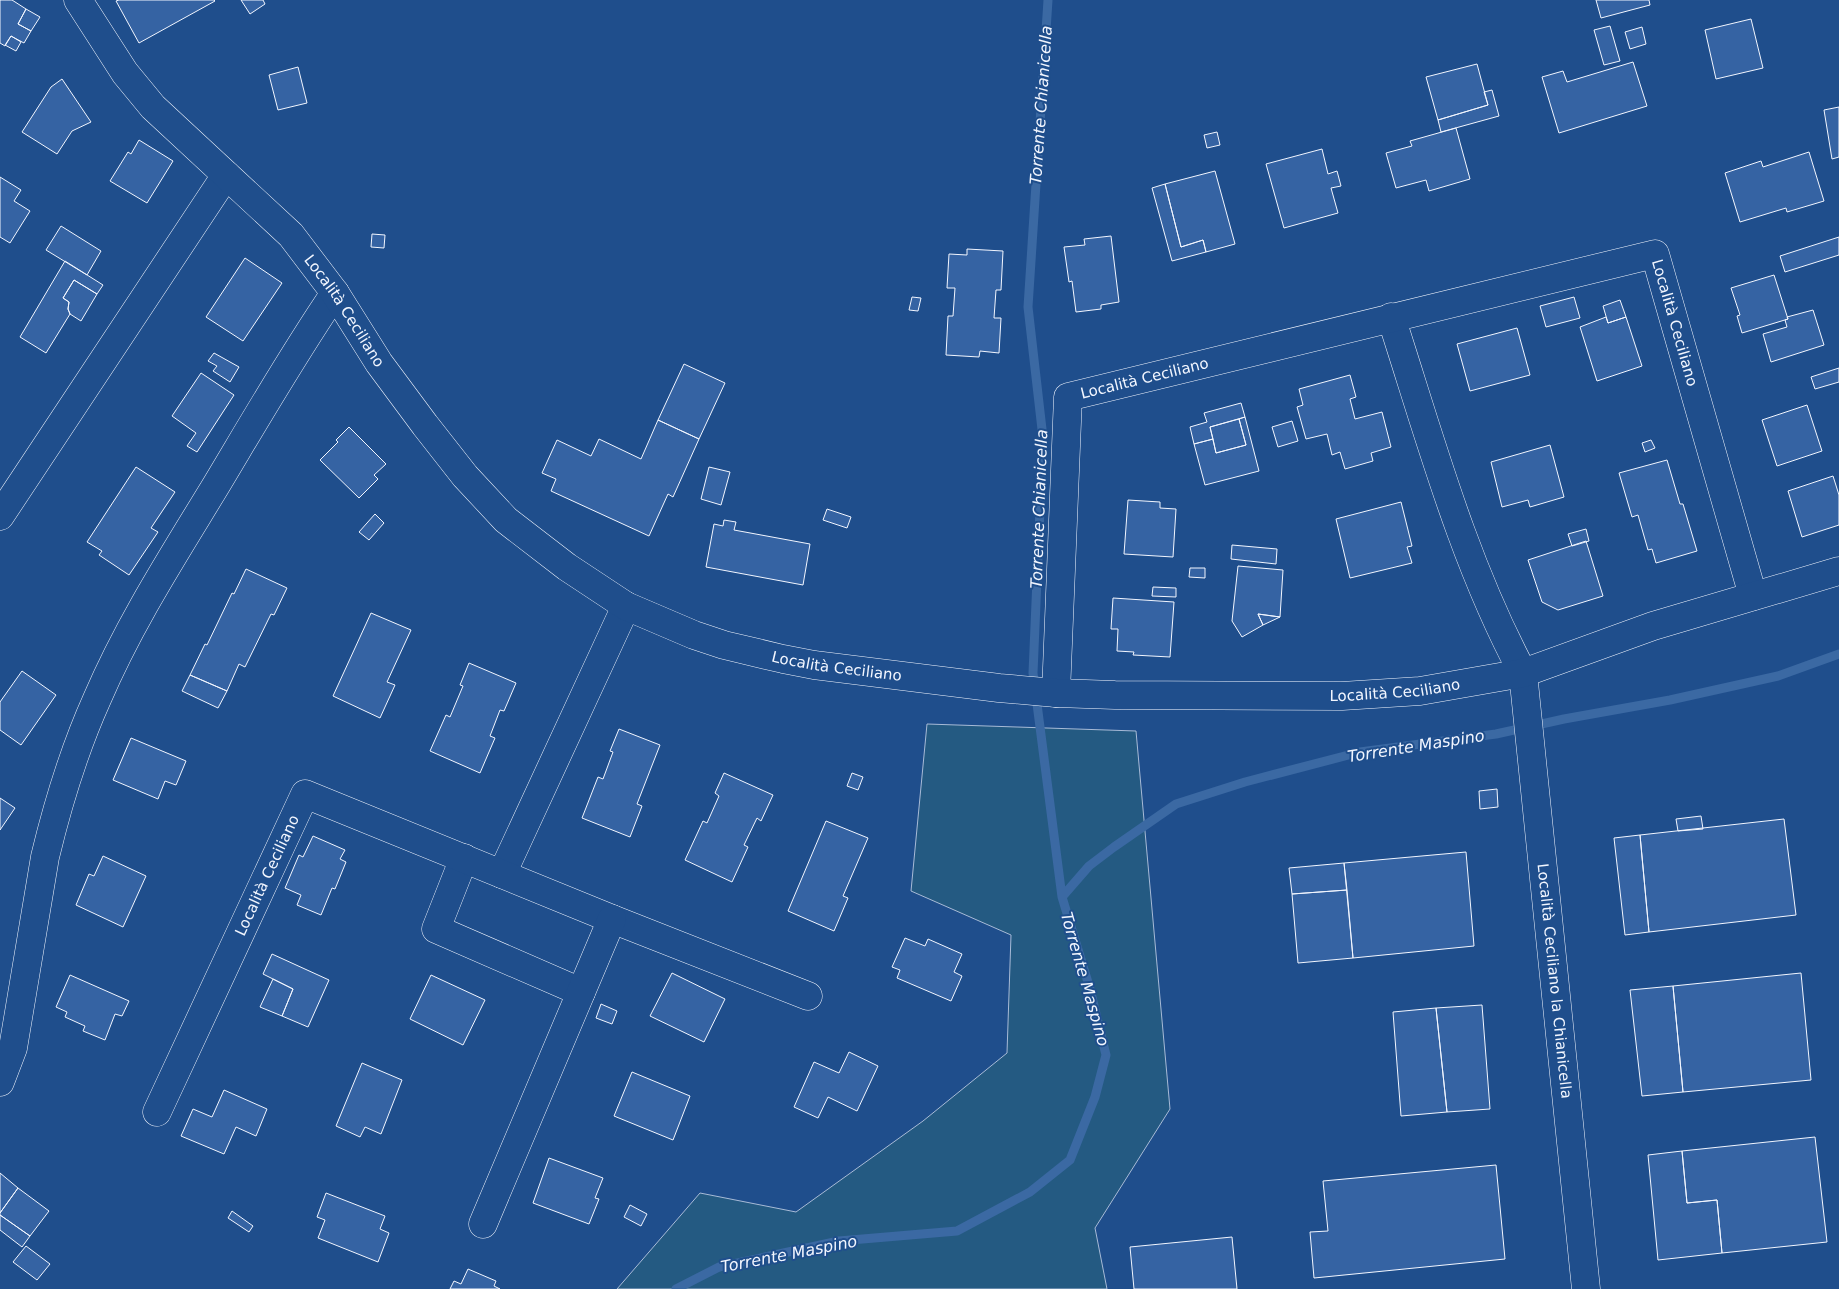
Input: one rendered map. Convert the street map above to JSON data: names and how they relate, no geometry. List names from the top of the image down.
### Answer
{
  "streets": {
    "street": ["Località Ceciliano", "Località Ceciliano la Chianicella"]
  },
  "crossings": [
    ["Località Ceciliano", "Località Ceciliano la Chianicella"]
  ],
  "water": ["Torrente Chianicella", "Torrente Maspino"]
}
